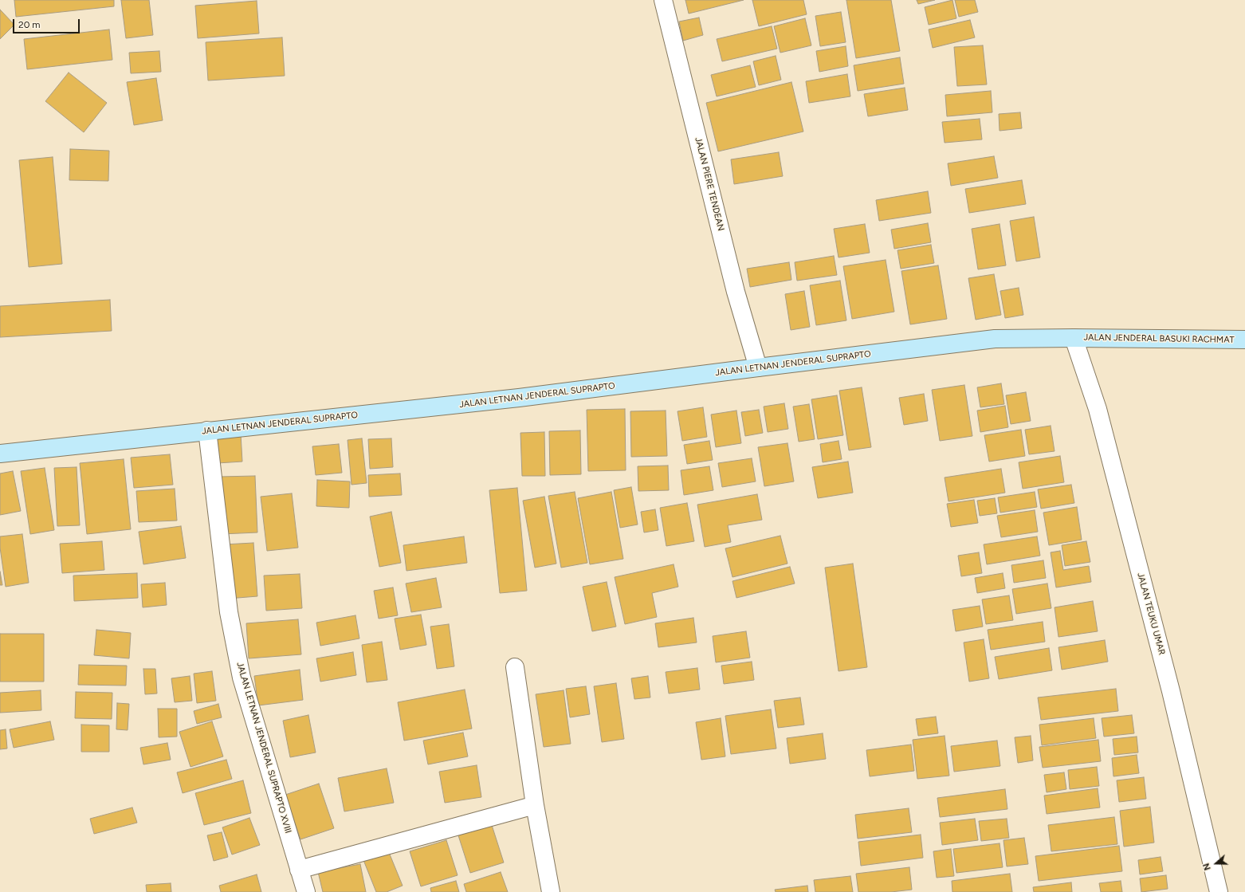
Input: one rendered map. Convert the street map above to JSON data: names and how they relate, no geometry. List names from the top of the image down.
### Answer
{
  "streets": {
    "main road": ["JALAN JENDERAL BASUKI RACHMAT", "JALAN LETNAN JENDERAL SUPRAPTO"],
    "street": ["JALAN PIERE TENDEAN", "JALAN TEUKU UMAR", "JALAN LETNAN JENDERAL SUPRAPTO XVIII"]
  },
  "crossings": [
    ["JALAN PIERE TENDEAN", "JALAN LETNAN JENDERAL SUPRAPTO"],
    ["JALAN JENDERAL BASUKI RACHMAT", "JALAN LETNAN JENDERAL SUPRAPTO"],
    ["JALAN JENDERAL BASUKI RACHMAT", "JALAN TEUKU UMAR"],
    ["JALAN LETNAN JENDERAL SUPRAPTO", "JALAN TEUKU UMAR"],
    ["JALAN LETNAN JENDERAL SUPRAPTO", "JALAN LETNAN JENDERAL SUPRAPTO XVIII"]
  ],
  "scale_bar": "20 m",
  "north": "left"
}
